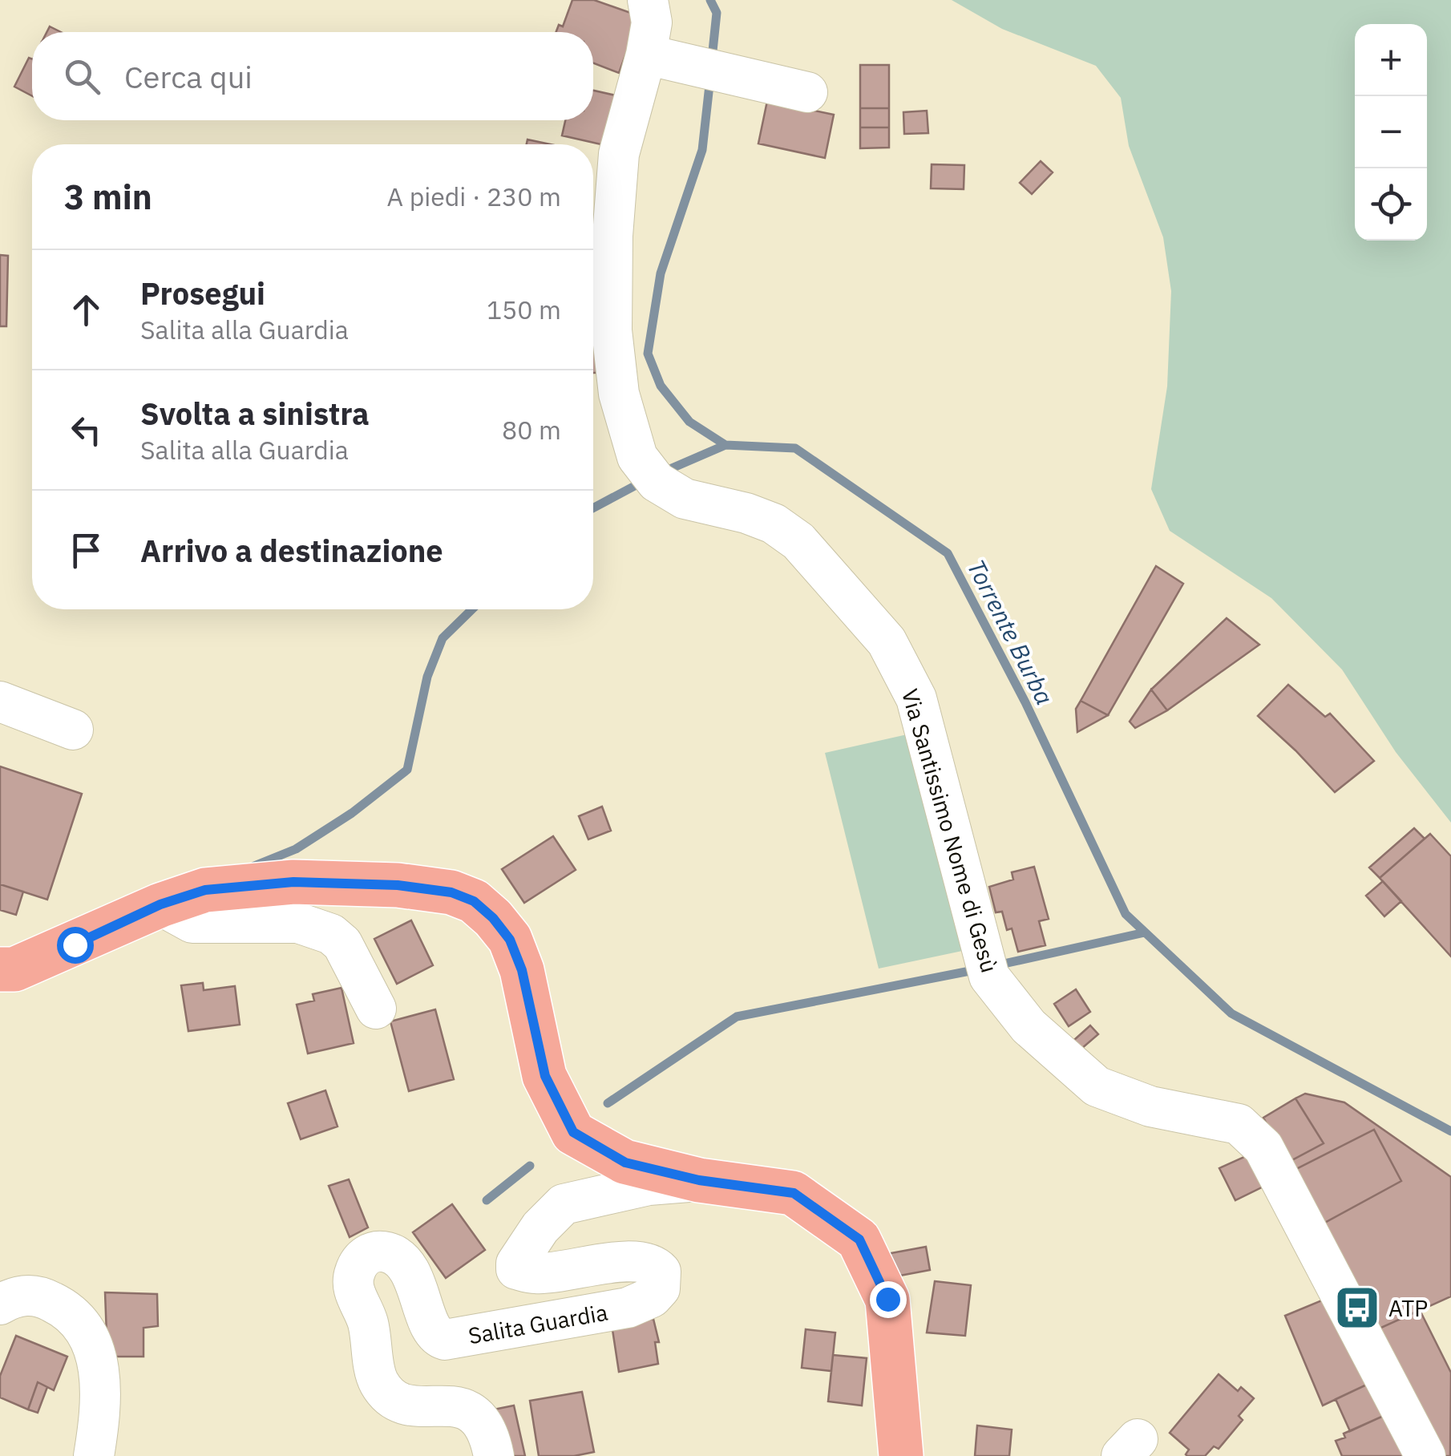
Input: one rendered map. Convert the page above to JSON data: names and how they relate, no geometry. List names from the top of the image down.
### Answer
{
  "streets": {
    "street": ["Via Santissimo Nome di Gesù", "Salita Guardia"]
  },
  "water": ["Torrente Burba"],
  "places": {
    "bus stop": ["ATP"]
  },
  "page": {
    "map_buttons": ["+", "−"],
    "search": "Cerca qui",
    "heading": ["3 min", "A piedi · 230 m"],
    "list": [
      ["Prosegui", "Salita alla Guardia", "150 m"],
      ["Svolta a sinistra", "Salita alla Guardia", "80 m"],
      "Arrivo a destinazione"
    ]
  }
}
